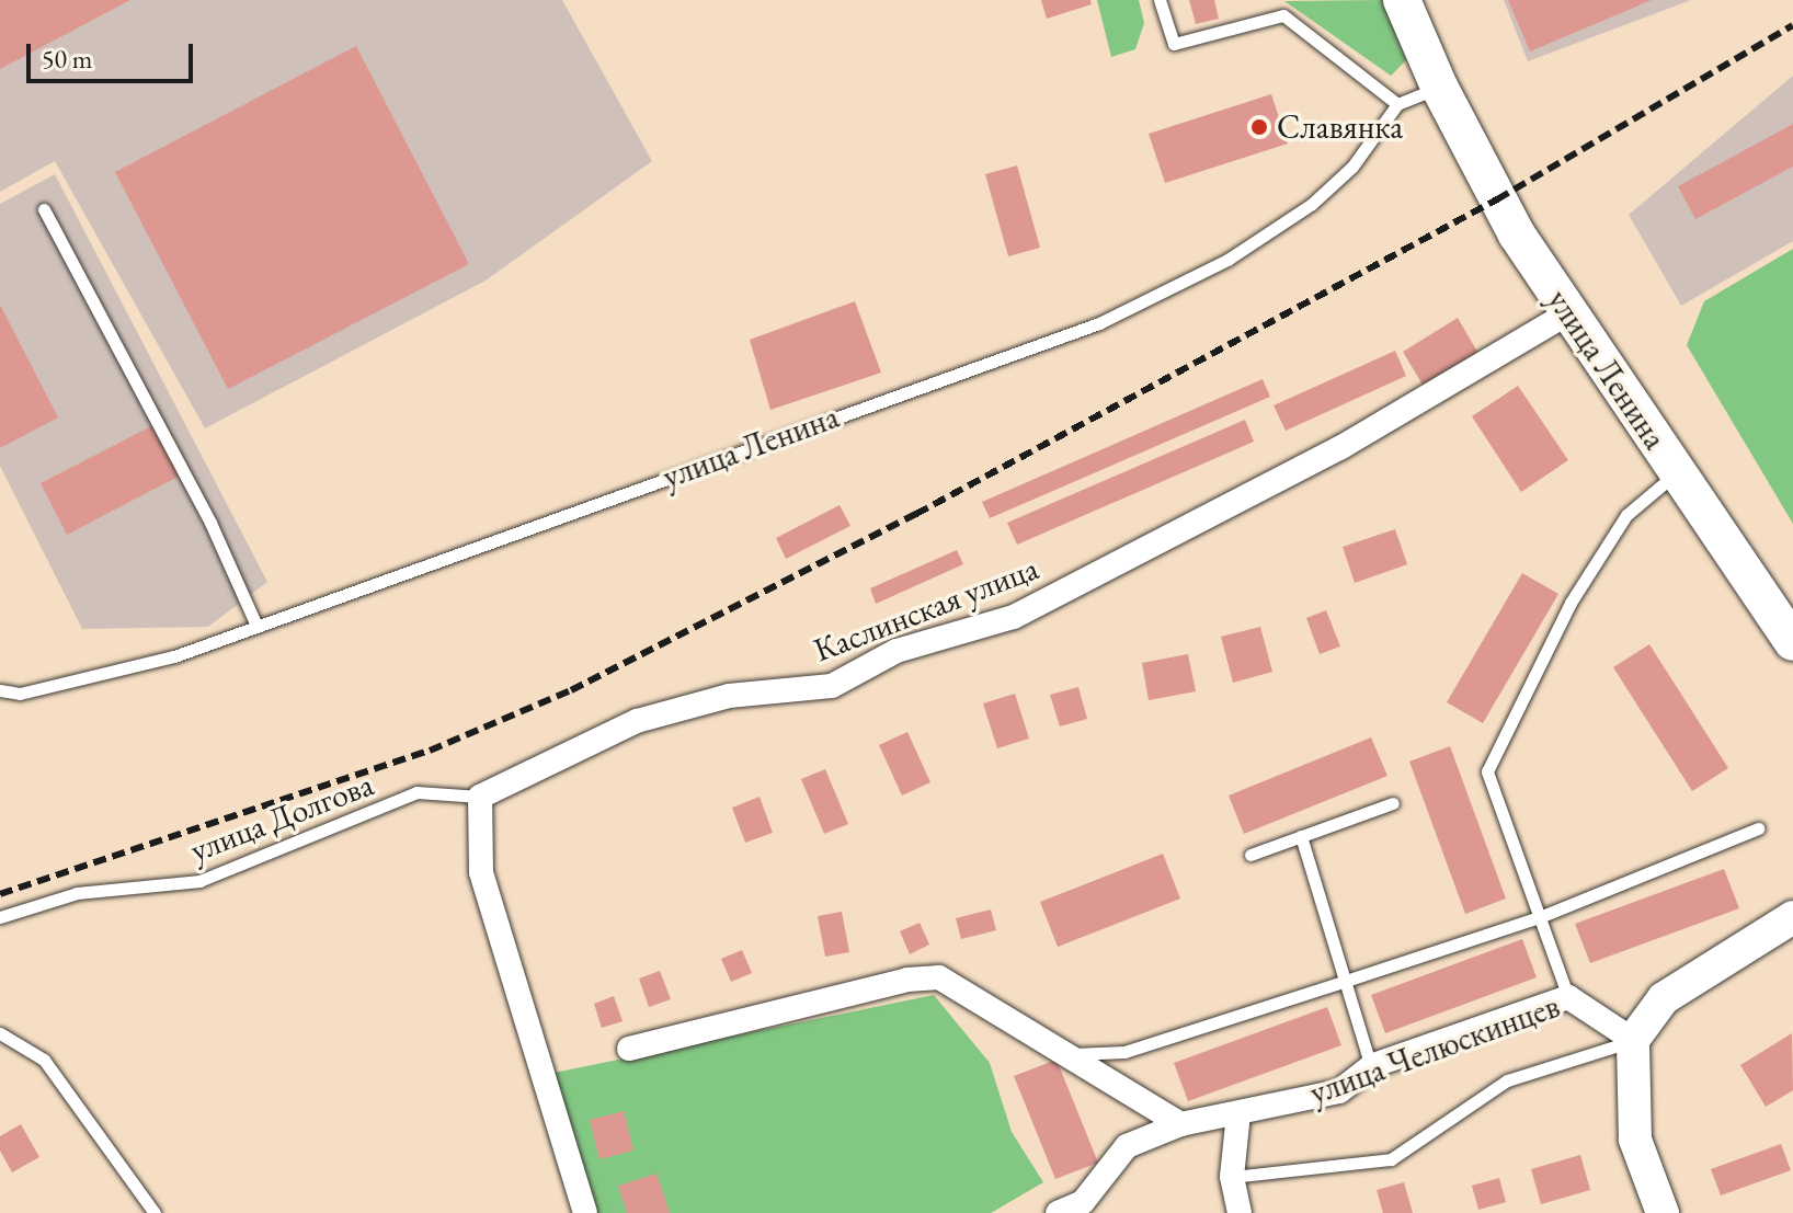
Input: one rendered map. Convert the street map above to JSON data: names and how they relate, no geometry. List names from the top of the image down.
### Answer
{
  "streets": {
    "main road": ["улица Ленина"],
    "street": ["Каслинская улица", "улица Челюскинцев"],
    "lane": ["улица Долгова"]
  },
  "crossings": [
    ["улица Ленина", "Каслинская улица"],
    ["Каслинская улица", "улица Долгова"]
  ],
  "places": ["Славянка"],
  "scale_bar": "50 m"
}
